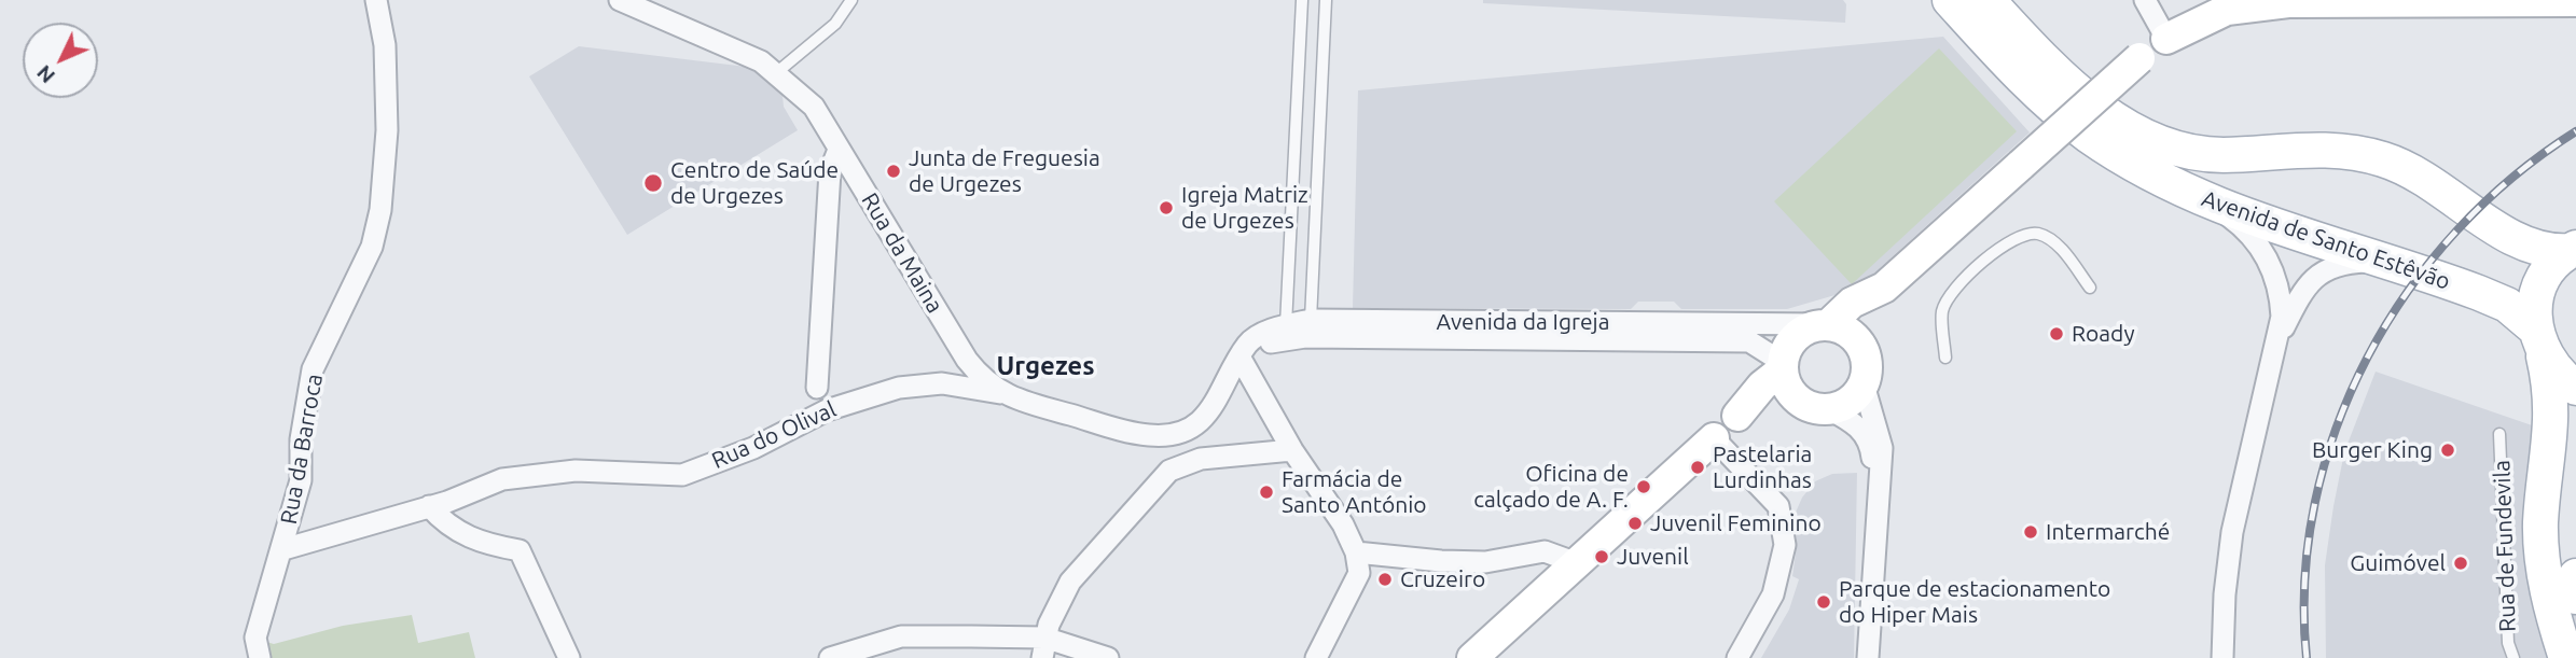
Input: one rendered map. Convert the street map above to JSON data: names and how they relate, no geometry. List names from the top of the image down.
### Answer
{
  "streets": {
    "main road": ["Avenida de Santo Estêvão"],
    "street": [
      "Rua da Maina",
      "Avenida da Igreja",
      "Rua do Olival",
      "Rua da Barroca"
    ],
    "lane": ["Rua de Fundevila"]
  },
  "crossings": [
    ["Rua da Maina", "Avenida da Igreja"],
    ["Rua da Maina", "Rua do Olival"],
    ["Rua do Olival", "Rua da Barroca"]
  ],
  "districts": ["Urgezes"],
  "places": [
    "Junta de Freguesia de Urgezes",
    "Centro de Saúde de Urgezes",
    "Igreja Matriz de Urgezes",
    "Roady",
    "Burger King",
    "Pastelaria Lurdinhas",
    "Oficina de calçado de A. F.",
    "Farmácia de Santo António",
    "Juvenil Feminino",
    "Intermarché",
    "Juvenil",
    "Guimóvel",
    "Cruzeiro",
    "Parque de estacionamento do Hiper Mais"
  ],
  "north": "bottom left"
}
